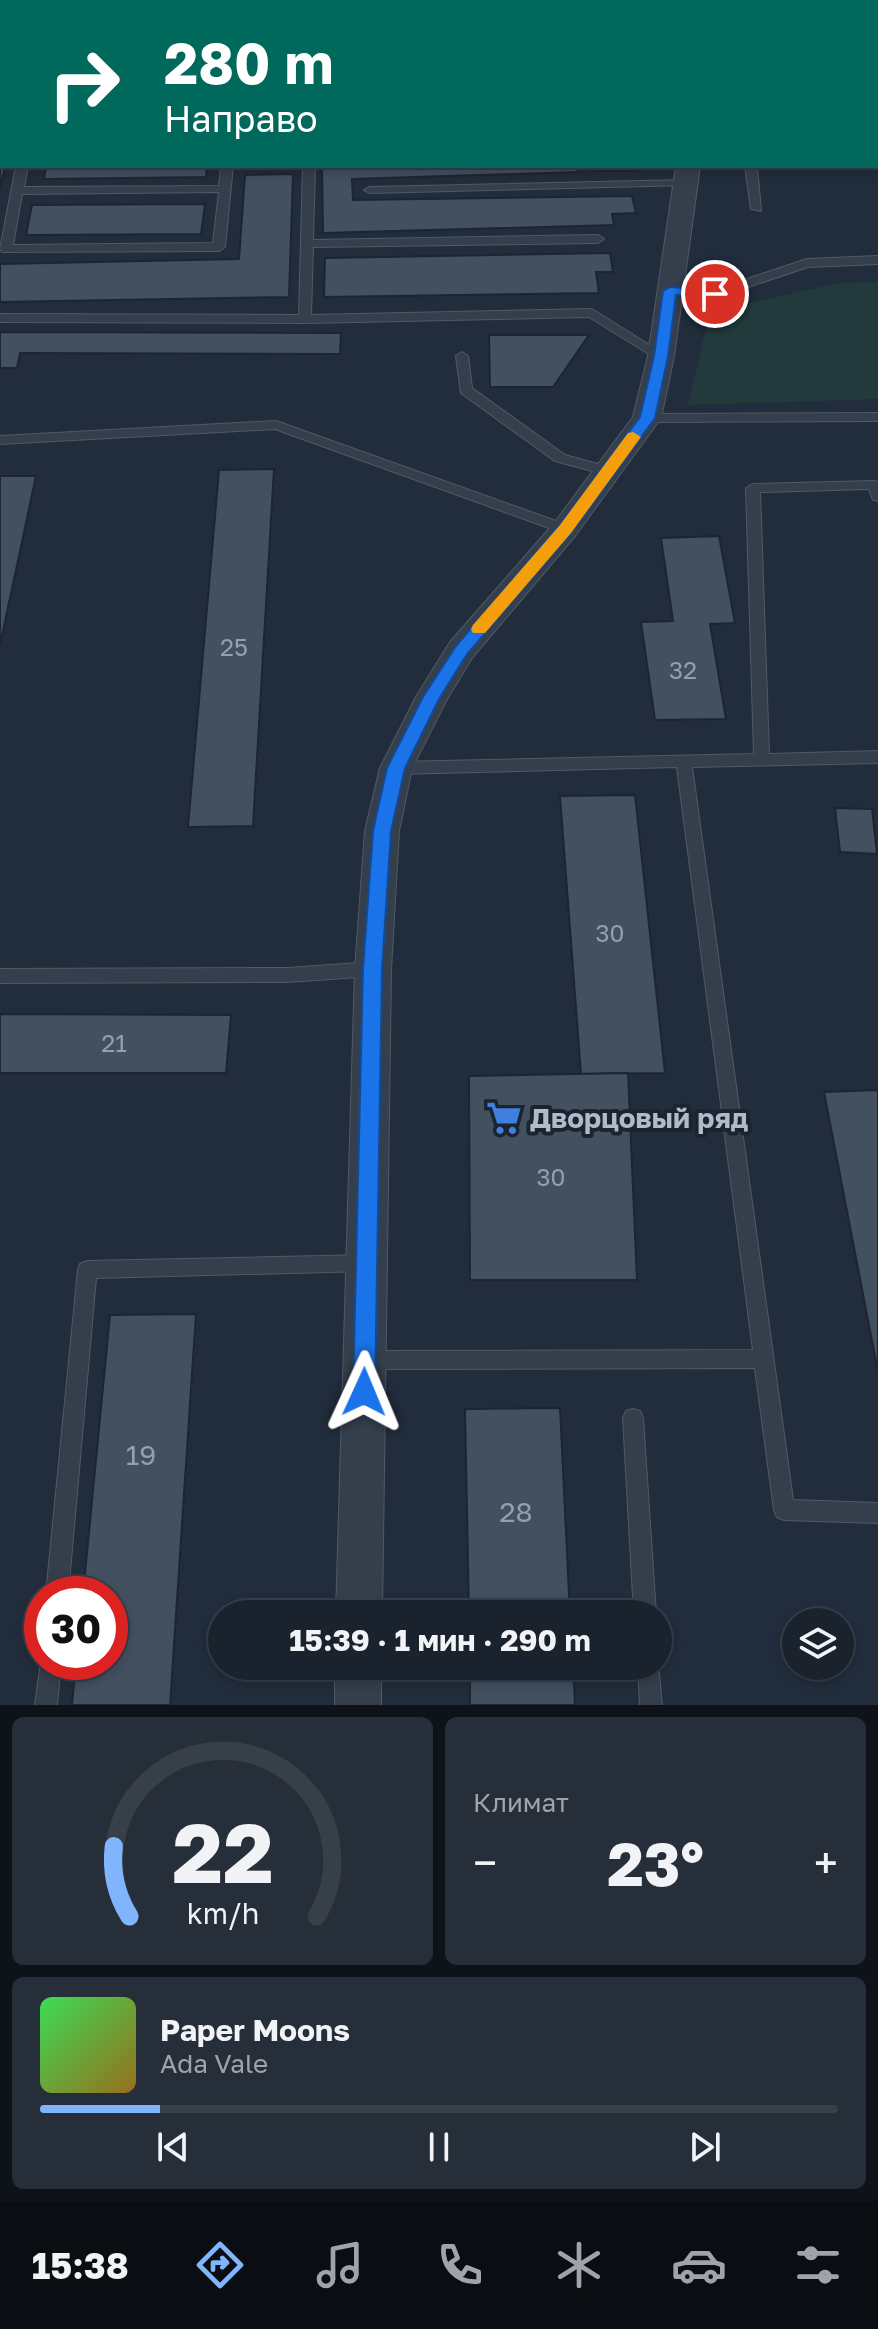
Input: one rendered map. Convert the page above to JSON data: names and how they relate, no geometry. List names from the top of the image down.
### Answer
{
  "places": {
    "supermarket": ["Дворцовый ряд"]
  },
  "house_numbers": [
    "25",
    "32",
    "30",
    "21",
    "30",
    "19",
    "28"
  ],
  "page": {
    "turn": ["280 m", "Направо"],
    "limit": "30",
    "trip": "15:39 · 1 мин · 290 m",
    "tile": "Климат",
    "heat": ["−", "23°", "+"],
    "song": ["Paper Moons", "Ada Vale"],
    "tabs": "15:38",
    "gauge": ["22", "km/h"]
  }
}
